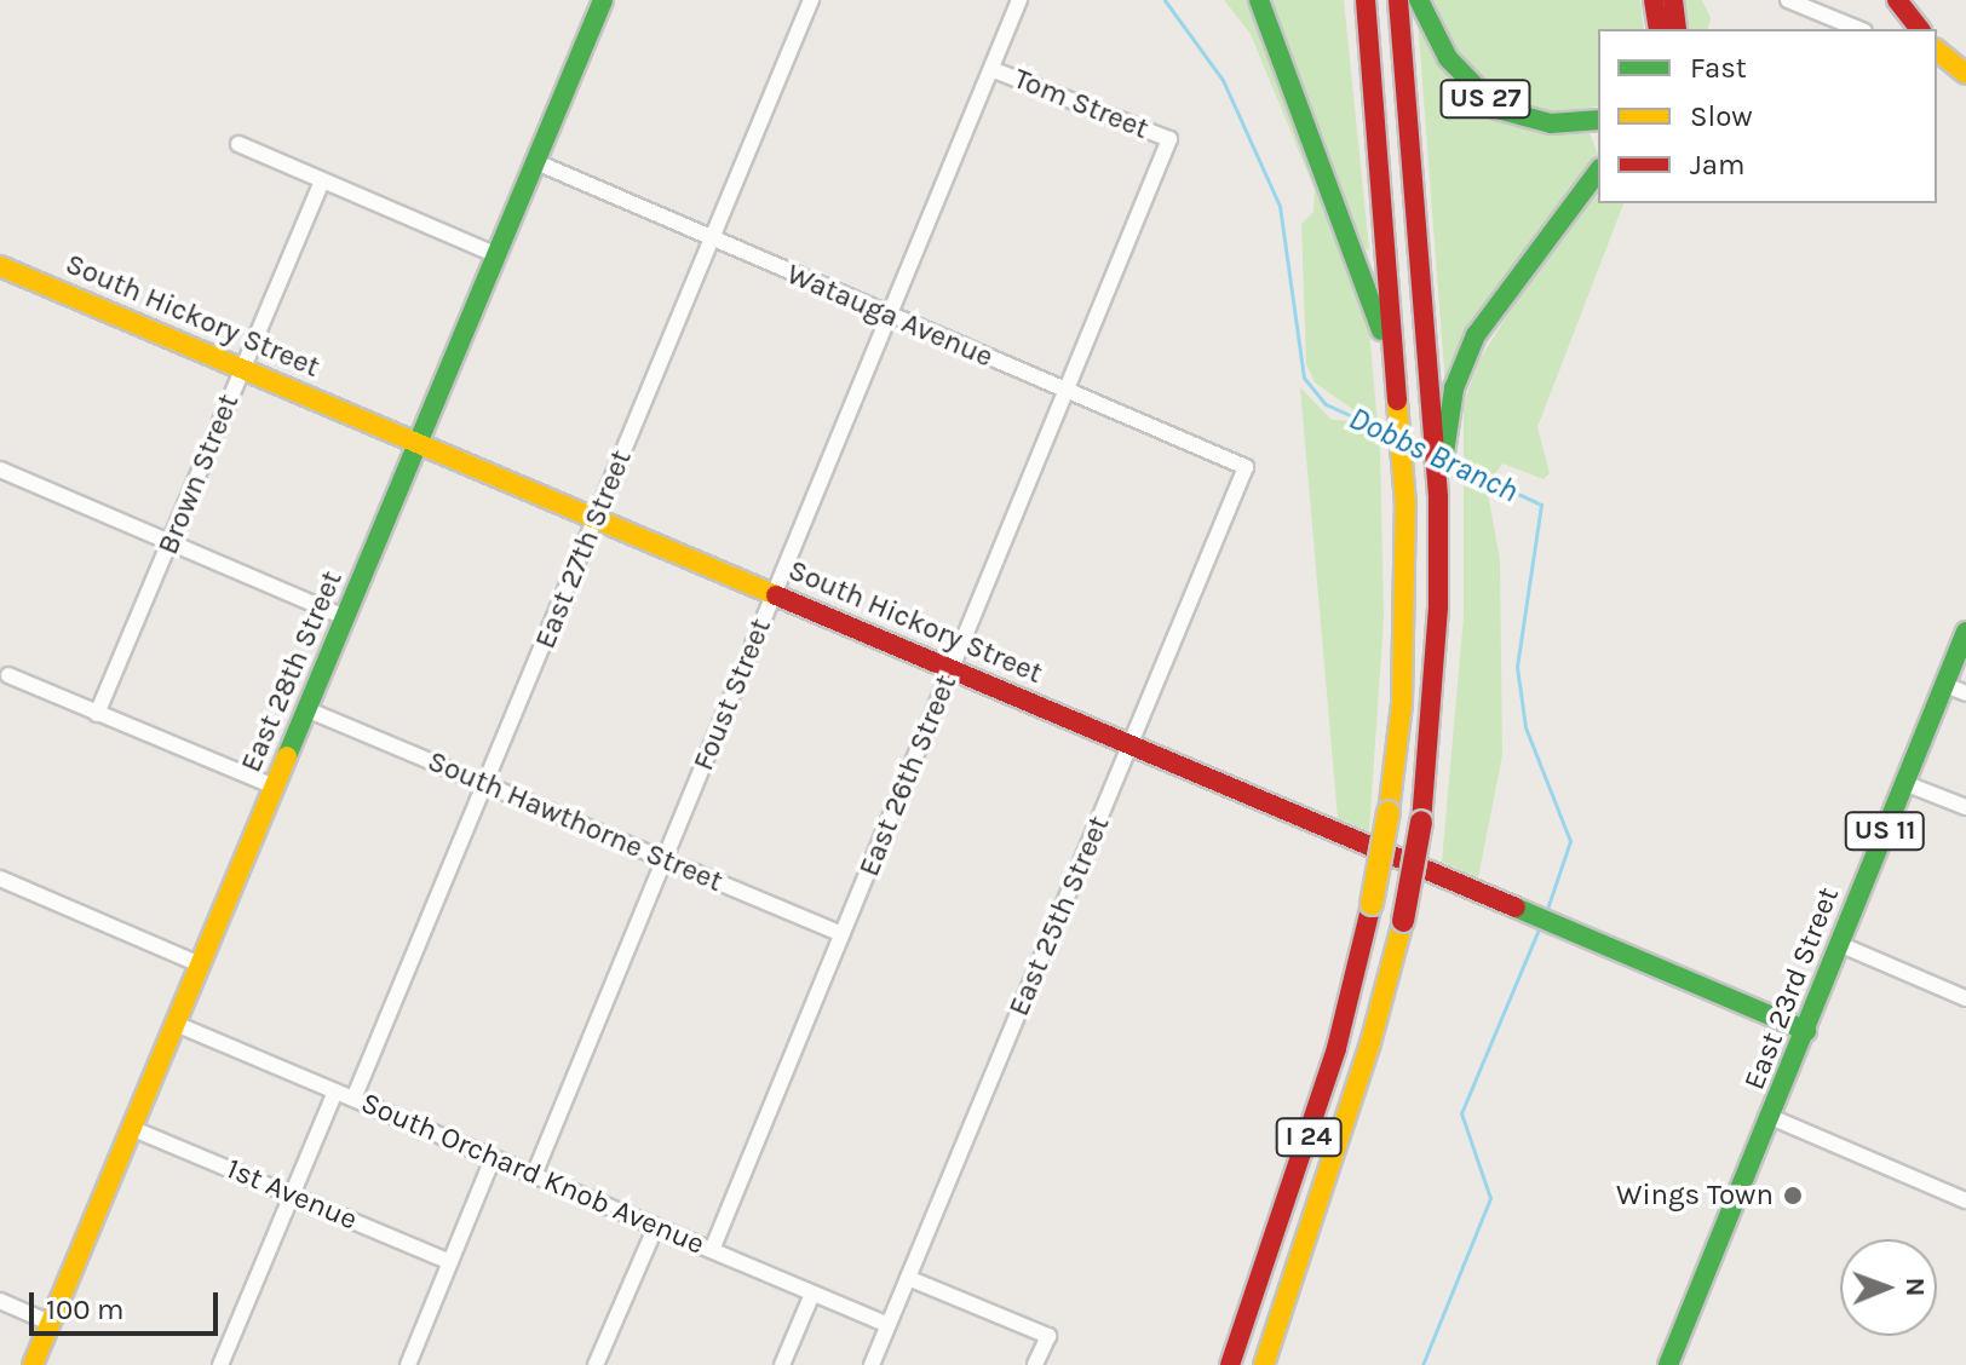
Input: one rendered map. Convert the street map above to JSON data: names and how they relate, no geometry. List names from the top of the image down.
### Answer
{
  "streets": {
    "main road": [
      "US 27",
      "South Hickory Street",
      "East 28th Street",
      "US 11",
      "East 23rd Street",
      "I 24"
    ],
    "street": [
      "Tom Street",
      "Watauga Avenue",
      "Brown Street",
      "East 27th Street",
      "Foust Street",
      "East 26th Street",
      "South Hawthorne Street",
      "East 25th Street",
      "South Orchard Knob Avenue",
      "1st Avenue"
    ]
  },
  "crossings": [
    ["Tom Street", "Foust Street"],
    ["Tom Street", "East 26th Street"],
    ["South Hickory Street", "Brown Street"],
    ["South Hickory Street", "East 27th Street"],
    ["South Hickory Street", "East 28th Street"],
    ["South Hickory Street", "Foust Street"],
    ["South Hickory Street", "East 26th Street"],
    ["South Hickory Street", "East 25th Street"],
    ["South Hickory Street", "East 23rd Street"],
    ["Watauga Avenue", "East 27th Street"],
    ["Watauga Avenue", "East 28th Street"],
    ["Watauga Avenue", "Foust Street"],
    ["Watauga Avenue", "East 26th Street"],
    ["Watauga Avenue", "East 25th Street"],
    ["East 27th Street", "South Hawthorne Street"],
    ["East 27th Street", "South Orchard Knob Avenue"],
    ["East 28th Street", "South Hawthorne Street"],
    ["East 28th Street", "South Orchard Knob Avenue"],
    ["East 28th Street", "1st Avenue"],
    ["Foust Street", "South Hawthorne Street"],
    ["Foust Street", "South Orchard Knob Avenue"],
    ["East 26th Street", "South Hawthorne Street"],
    ["East 26th Street", "South Orchard Knob Avenue"],
    ["East 25th Street", "South Orchard Knob Avenue"]
  ],
  "water": ["Dobbs Branch"],
  "places": ["Wings Town"],
  "legend": ["Fast", "Slow", "Jam"],
  "scale_bar": "100 m",
  "north": "right"
}
